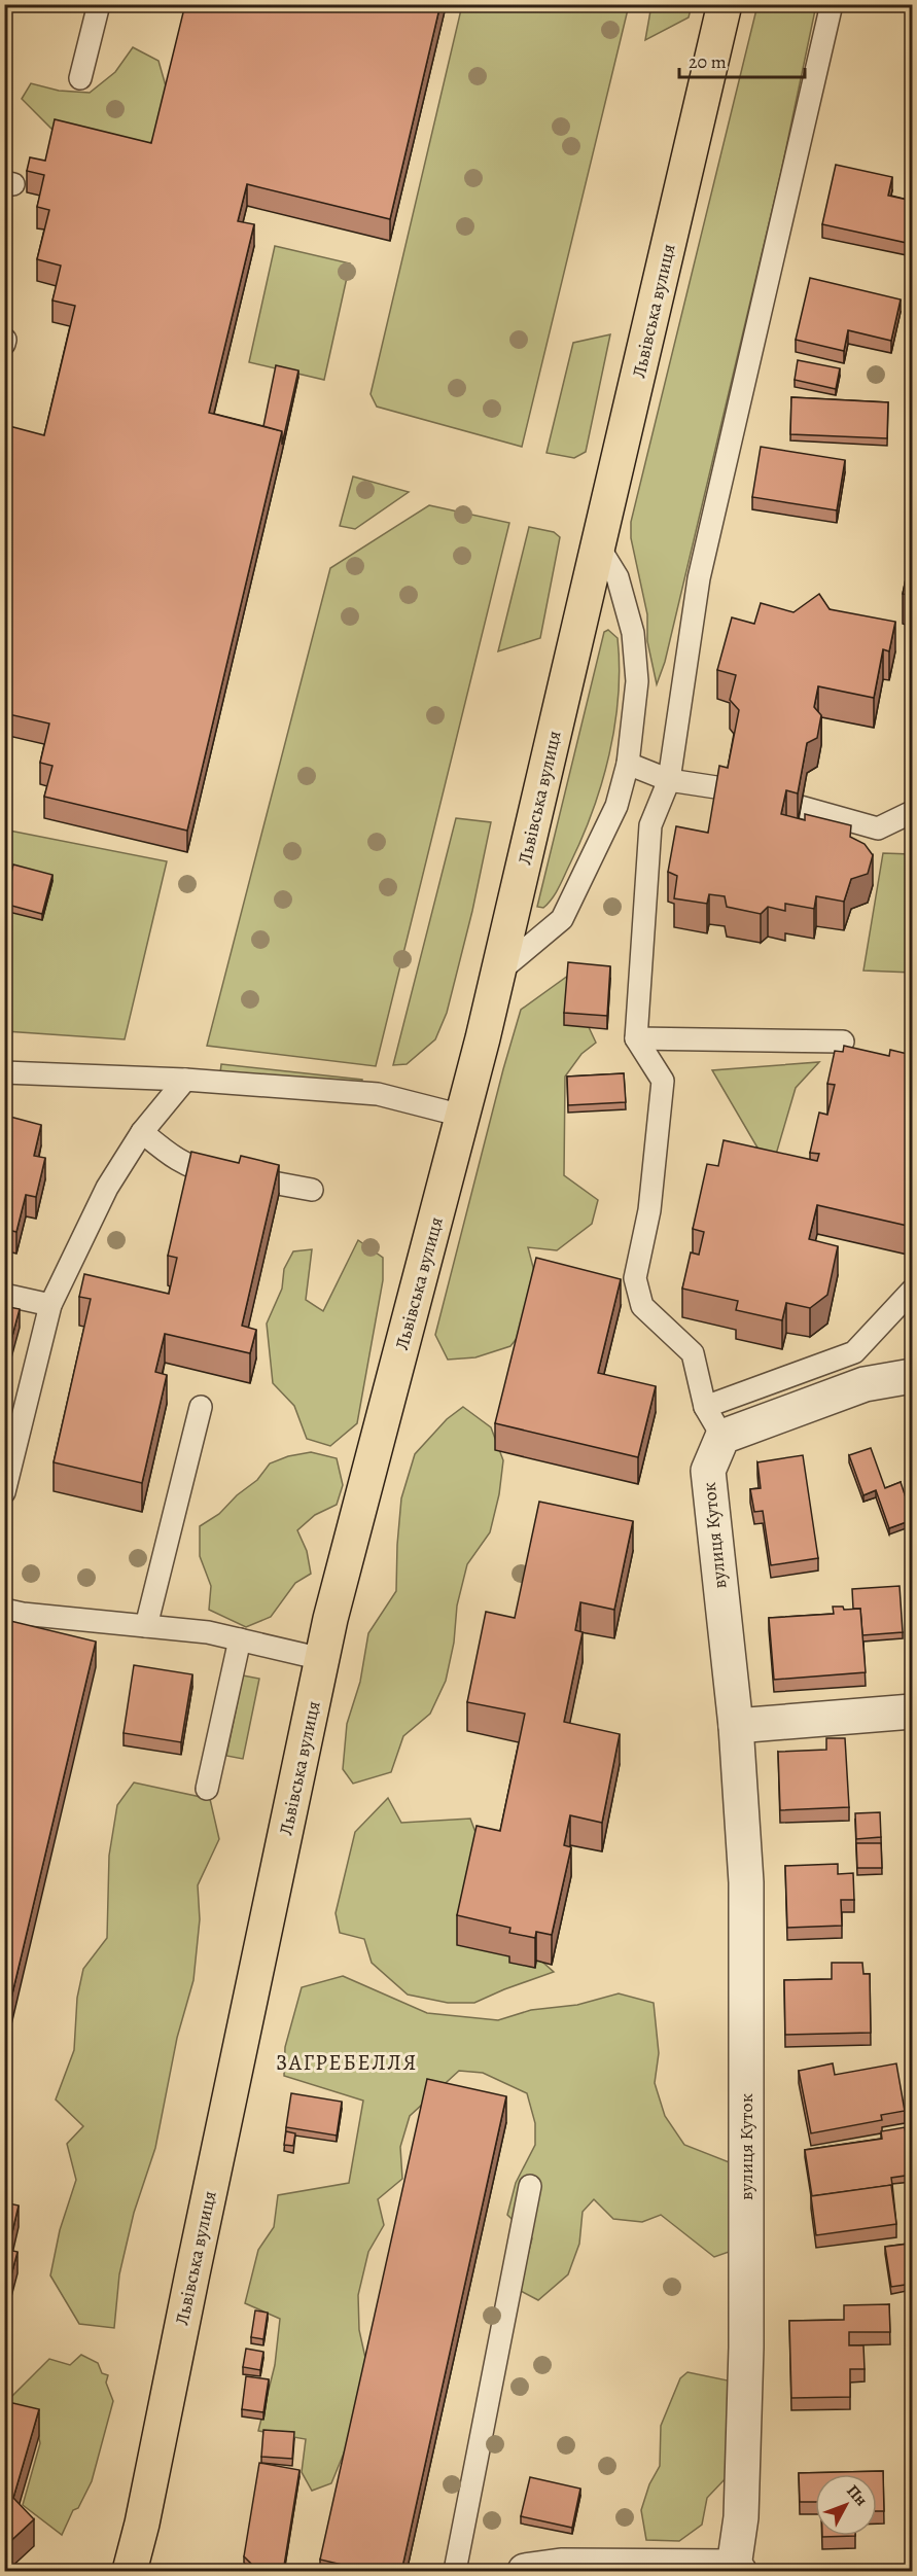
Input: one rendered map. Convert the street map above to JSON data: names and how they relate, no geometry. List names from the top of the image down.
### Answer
{
  "streets": {
    "main road": ["Львівська вулиця"],
    "street": ["вулиця Куток"]
  },
  "districts": ["ЗАГРЕБЕЛЛЯ"],
  "scale_bar": "20 m",
  "north": "top right"
}
